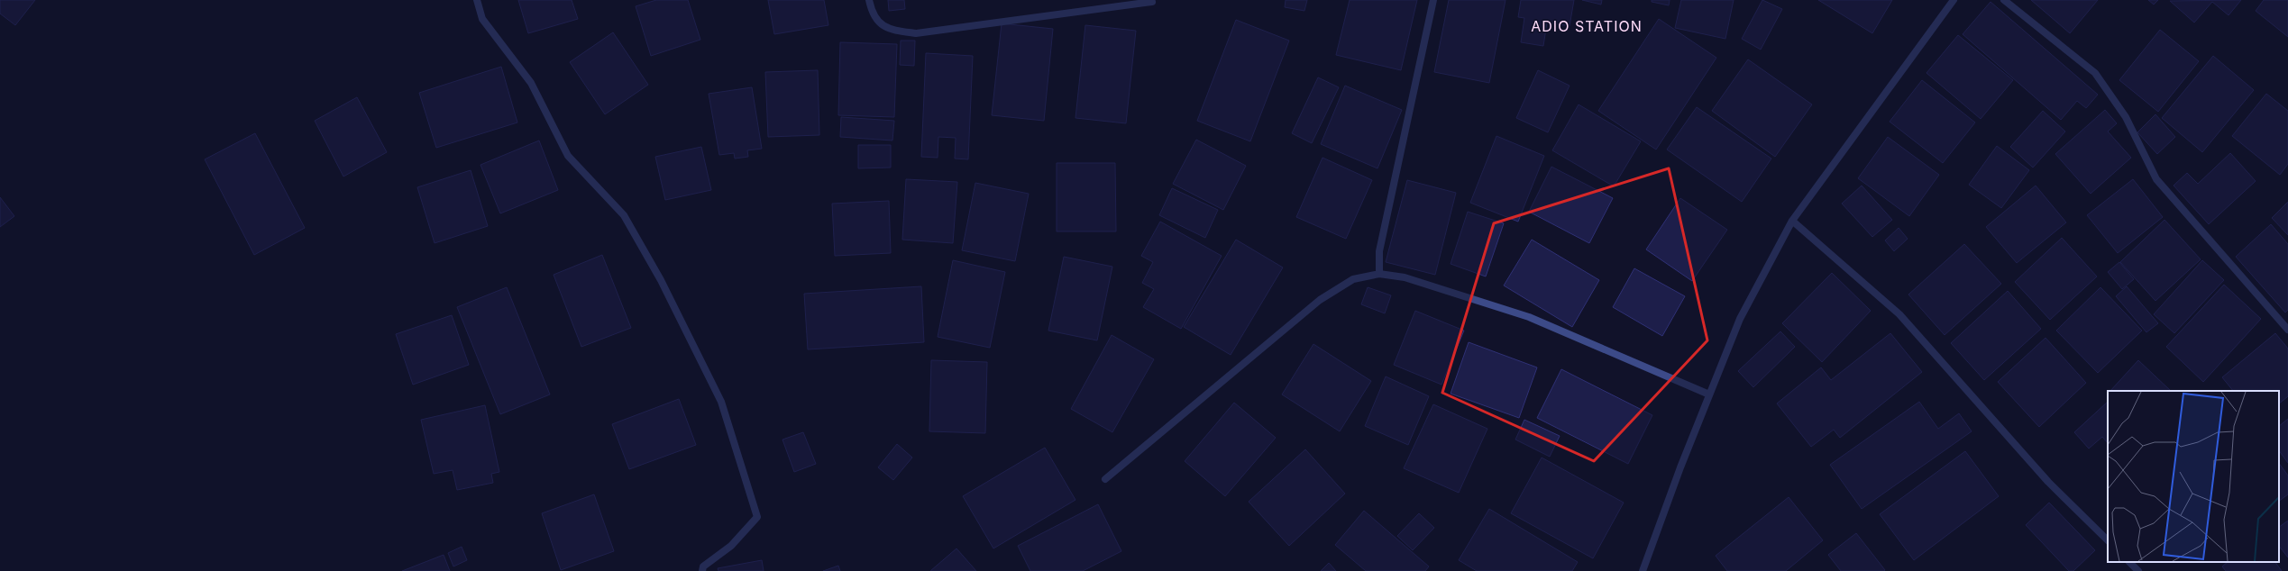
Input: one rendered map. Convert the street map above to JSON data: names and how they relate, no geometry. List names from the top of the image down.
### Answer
{
  "districts": ["ADIO STATION"]
}
